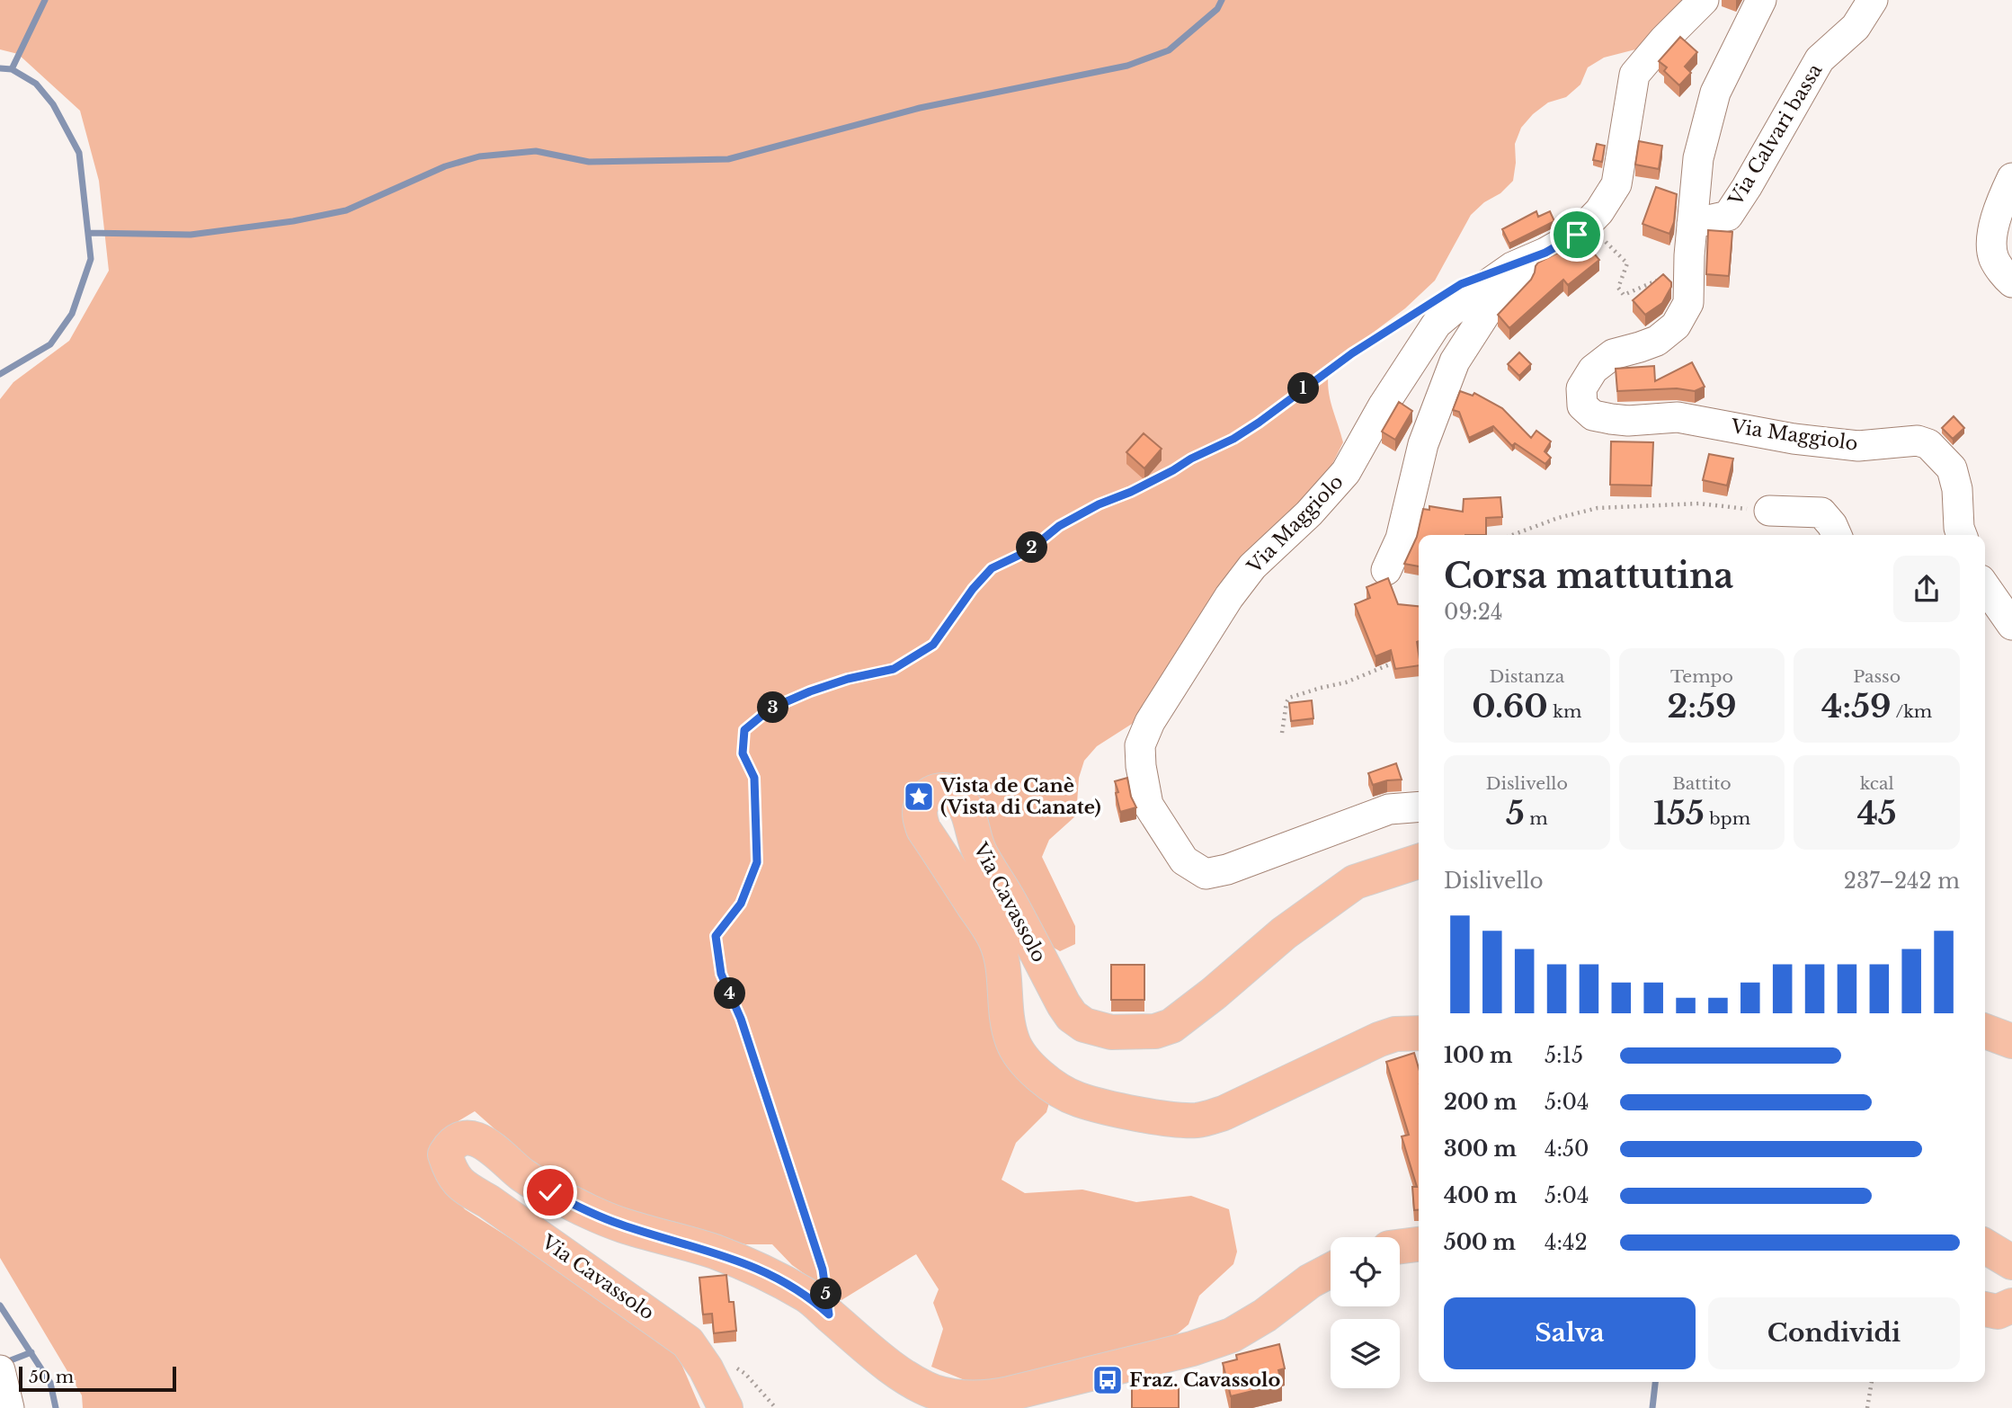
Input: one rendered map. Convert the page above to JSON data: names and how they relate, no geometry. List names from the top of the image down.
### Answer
{
  "streets": {
    "main road": ["Via Cavassolo"],
    "street": ["Via Calvari bassa", "Via Maggiolo"]
  },
  "crossings": [
    ["Via Calvari bassa", "Via Maggiolo"]
  ],
  "places": {
    "place": ["Vista de Canè (Vista di Canate)"],
    "bus stop": ["Fraz. Cavassolo"]
  },
  "scale_bar": "50 m",
  "page": {
    "pins": [
      "1",
      "2",
      "3",
      "4",
      "5"
    ],
    "heading": ["Corsa mattutina", "09:24"],
    "stats": [
      ["Distanza", "0.60 km"],
      ["Tempo", "2:59"],
      ["Passo", "4:59 /km"],
      ["Dislivello", "5 m"],
      ["Battito", "155 bpm"],
      ["kcal", "45"]
    ],
    "chart": ["Dislivello", "237–242 m"],
    "list": [
      {
        "name": "100 m",
        "note": "5:15"
      },
      {
        "name": "200 m",
        "note": "5:04"
      },
      {
        "name": "300 m",
        "note": "4:50"
      },
      {
        "name": "400 m",
        "note": "5:04"
      },
      {
        "name": "500 m",
        "note": "4:42"
      }
    ],
    "buttons": ["Salva", "Condividi"],
    "scale": "50 m"
  }
}
